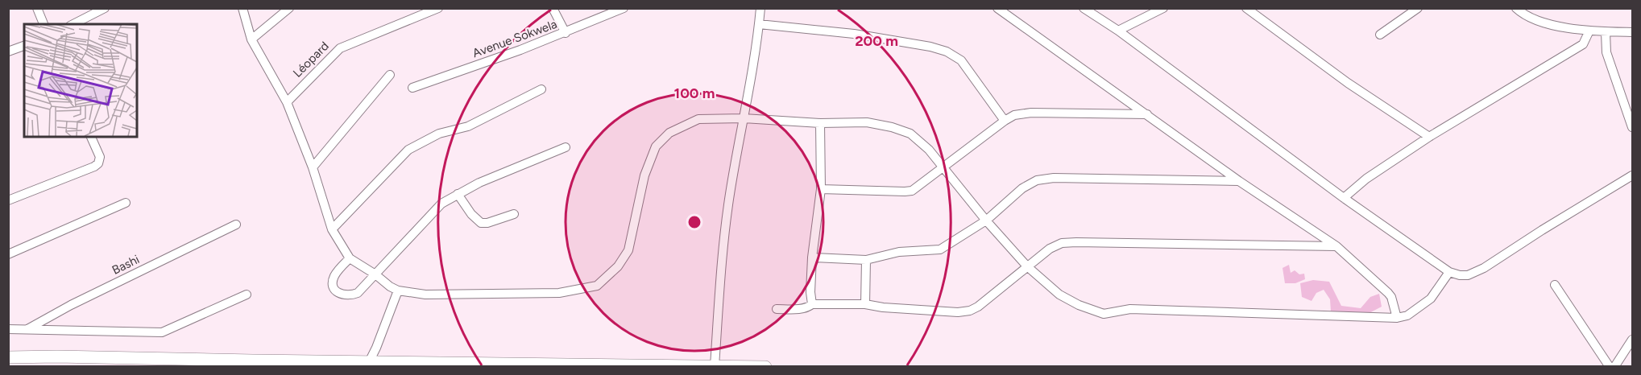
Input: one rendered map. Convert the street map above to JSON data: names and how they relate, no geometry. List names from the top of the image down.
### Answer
{
  "streets": {
    "street": ["Avenue Sokwela", "Léopard", "Bashi"]
  },
  "rings": ["200 m", "100 m"]
}
